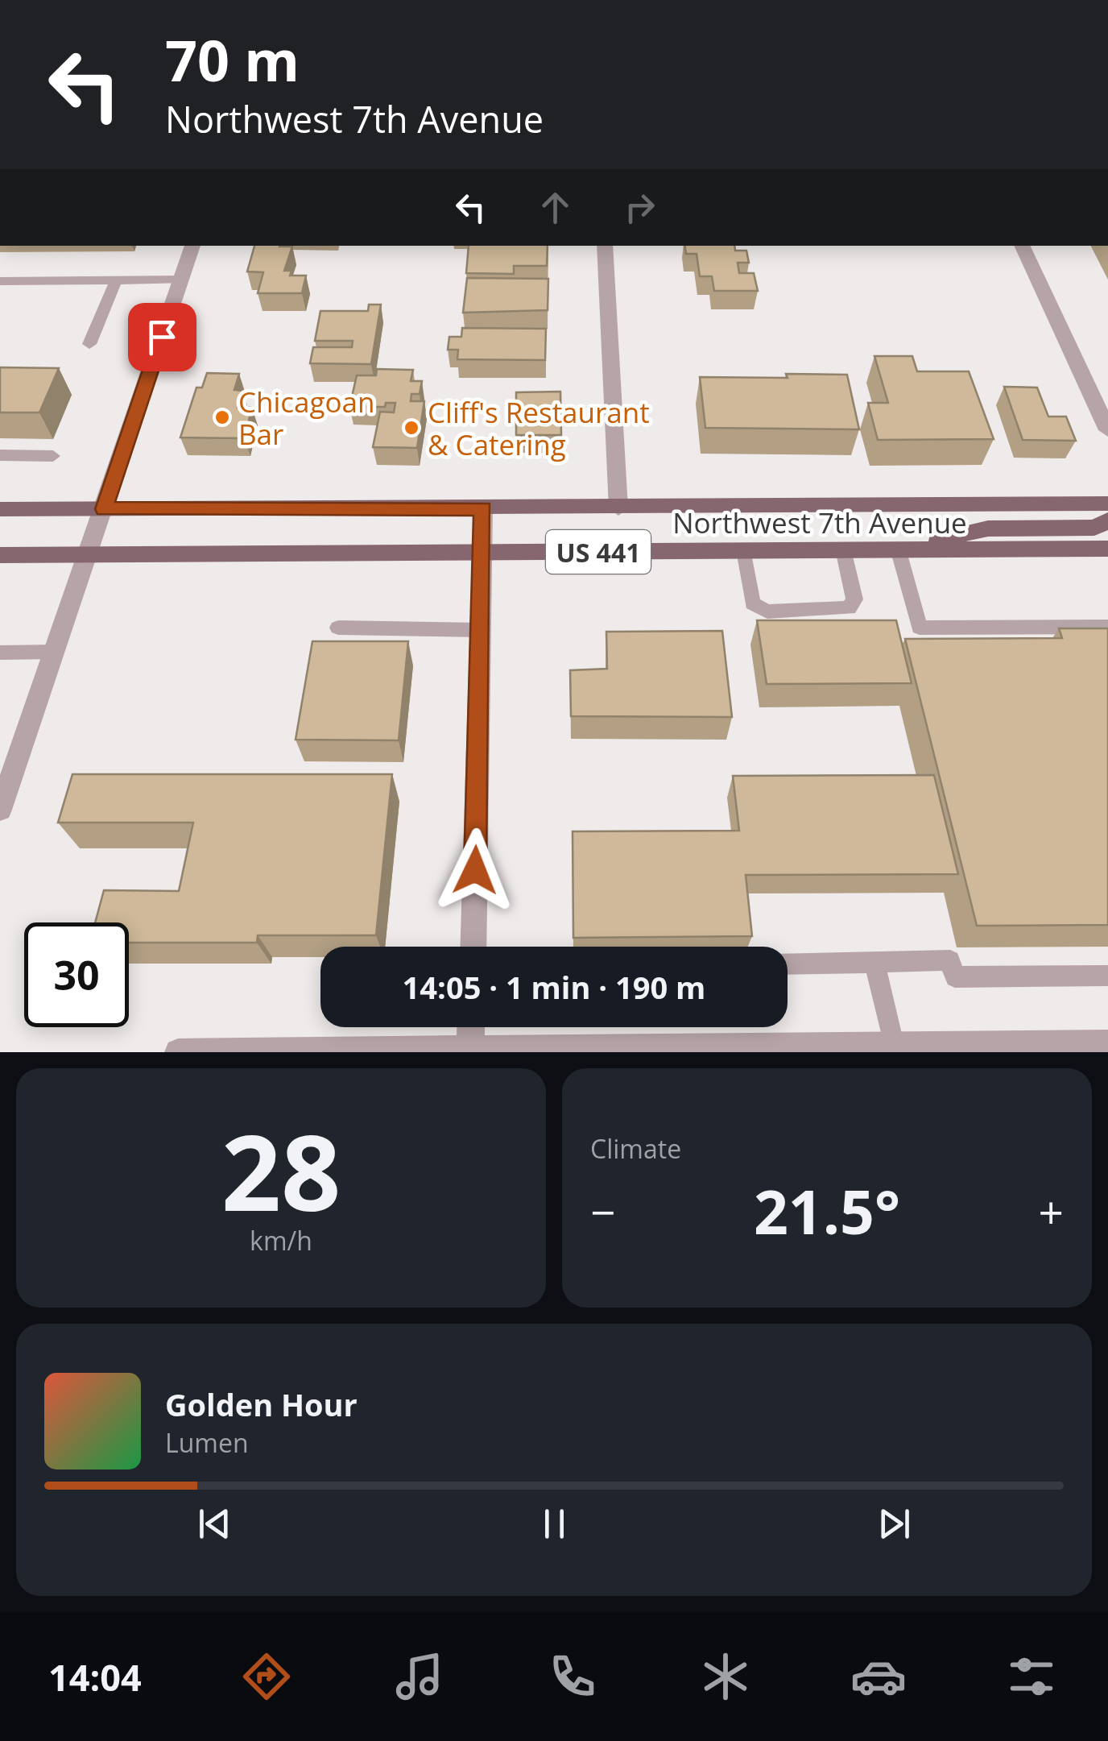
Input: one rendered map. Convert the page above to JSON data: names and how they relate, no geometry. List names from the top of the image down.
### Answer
{
  "streets": {
    "main road": ["Northwest 7th Avenue", "US 441"]
  },
  "places": ["Chicagoan Bar", "Cliff's Restaurant & Catering"],
  "page": {
    "turn": ["70 m", "Northwest 7th Avenue"],
    "limit": "30",
    "trip": "14:05 · 1 min · 190 m",
    "tile": [
      ["28", "km/h"],
      "Climate"
    ],
    "heat": ["−", "21.5°", "+"],
    "song": ["Golden Hour", "Lumen"],
    "tabs": "14:04"
  }
}
